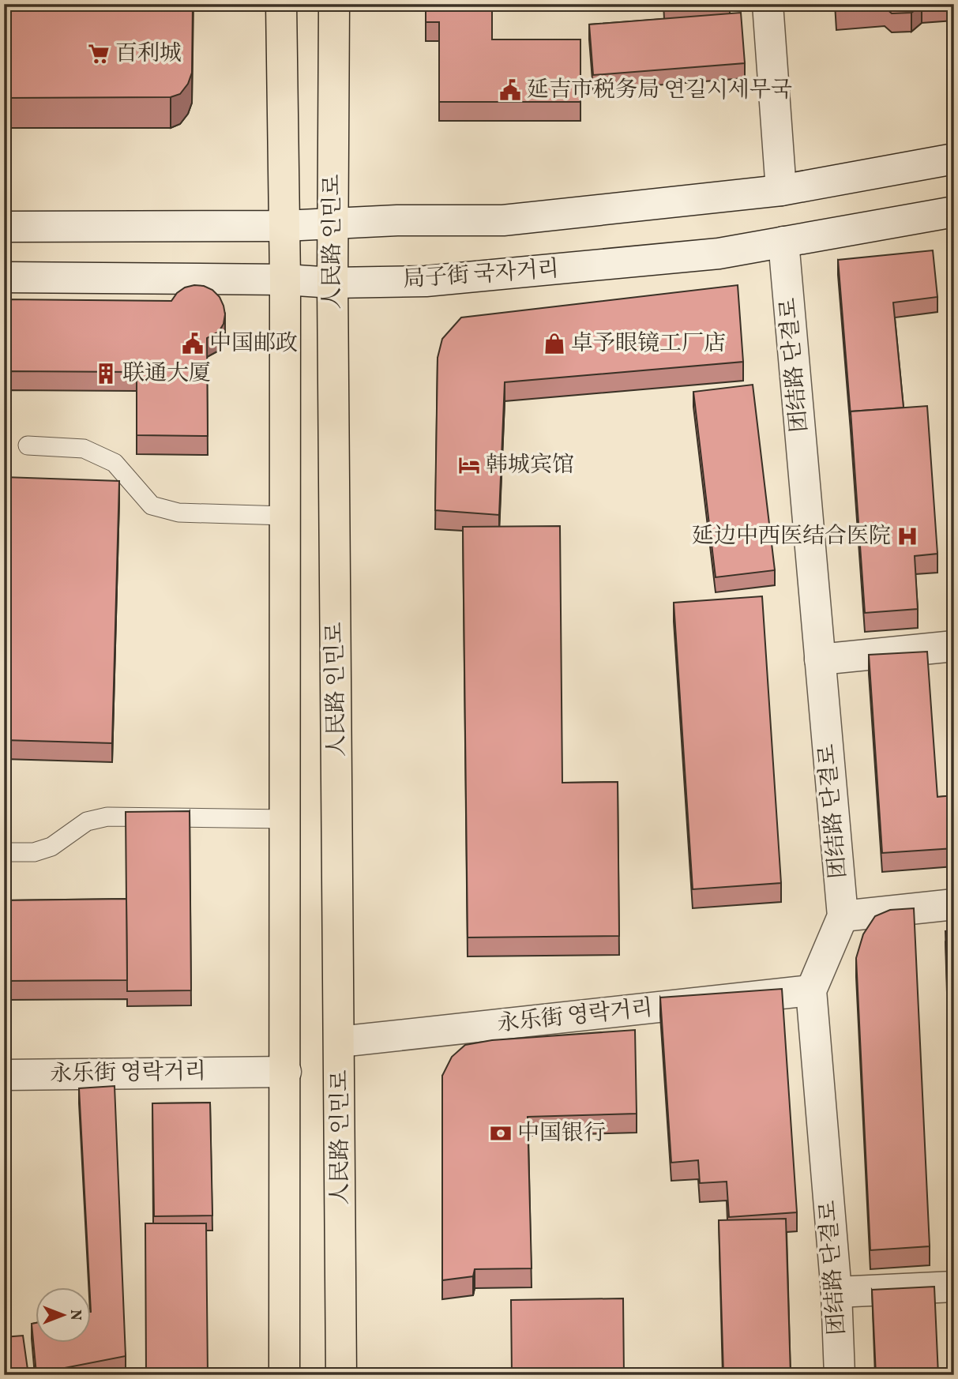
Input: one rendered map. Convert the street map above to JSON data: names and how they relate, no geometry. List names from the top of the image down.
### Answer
{
  "streets": {
    "main road": ["人民路 인민로"],
    "street": ["局子街 국자거리", "团结路 단결로", "永乐街 영락거리"]
  },
  "crossings": [
    ["人民路 인민로", "局子街 국자거리"],
    ["人民路 인민로", "永乐街 영락거리"],
    ["局子街 국자거리", "团结路 단결로"],
    ["团结路 단결로", "永乐街 영락거리"]
  ],
  "places": {
    "supermarket": ["百利城"],
    "public building": ["延吉市税务局 연길시세무국", "中国邮政"],
    "shop": ["卓予眼镜工厂店"],
    "building": ["联通大厦"],
    "hotel": ["韩城宾馆"],
    "hospital": ["延边中西医结合医院"],
    "bank": ["中国银行"]
  },
  "north": "right"
}
